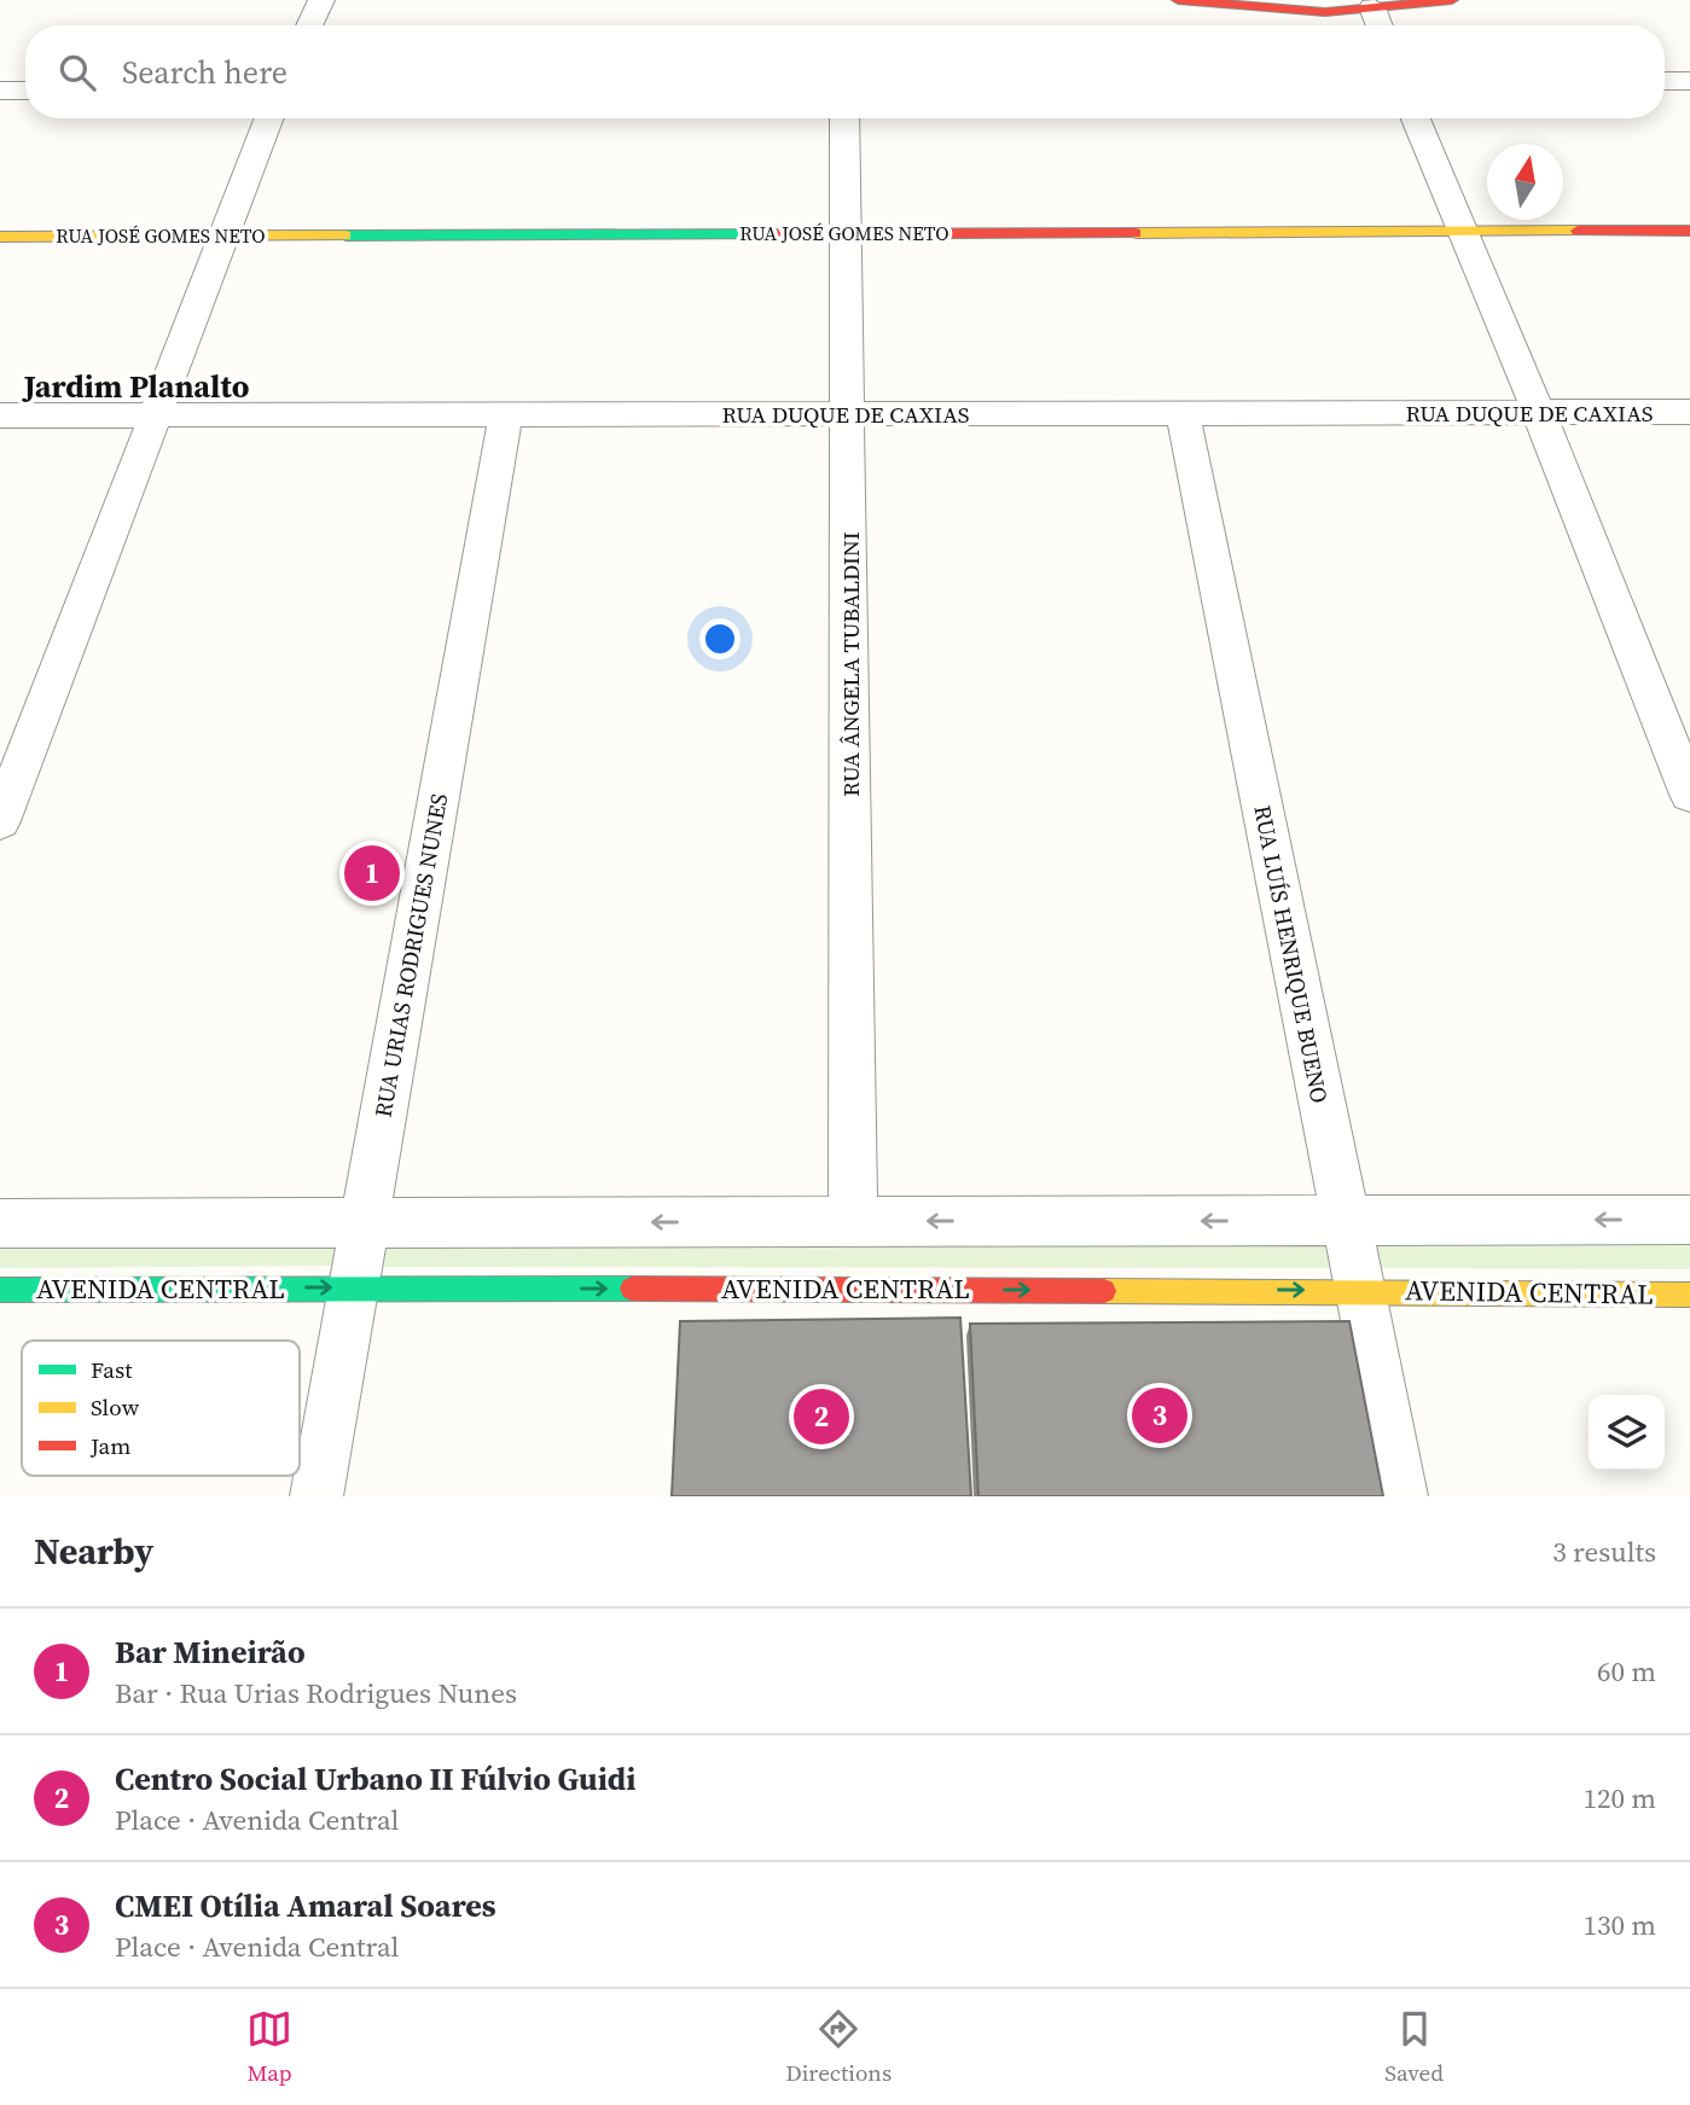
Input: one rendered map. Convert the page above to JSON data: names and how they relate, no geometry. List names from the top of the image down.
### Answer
{
  "streets": {
    "street": [
      "RUA JOSÉ GOMES NETO",
      "RUA DUQUE DE CAXIAS",
      "RUA ÂNGELA TUBALDINI",
      "RUA LUÍS HENRIQUE BUENO",
      "RUA URIAS RODRIGUES NUNES",
      "AVENIDA CENTRAL"
    ]
  },
  "crossings": [
    ["RUA JOSÉ GOMES NETO", "RUA ÂNGELA TUBALDINI"],
    ["RUA DUQUE DE CAXIAS", "RUA ÂNGELA TUBALDINI"],
    ["RUA DUQUE DE CAXIAS", "RUA LUÍS HENRIQUE BUENO"],
    ["RUA DUQUE DE CAXIAS", "RUA URIAS RODRIGUES NUNES"],
    ["RUA LUÍS HENRIQUE BUENO", "AVENIDA CENTRAL"],
    ["RUA URIAS RODRIGUES NUNES", "AVENIDA CENTRAL"]
  ],
  "districts": ["Jardim Planalto"],
  "legend": ["Fast", "Slow", "Jam"],
  "north": "top",
  "page": {
    "search": "Search here",
    "pins": ["1", "3", "2"],
    "heading": ["Nearby", "3 results"],
    "list": [
      {
        "mark": "1",
        "name": "Bar Mineirão",
        "note": "Bar · Rua Urias Rodrigues Nunes",
        "value": "60 m"
      },
      {
        "mark": "2",
        "name": "Centro Social Urbano II Fúlvio Guidi",
        "note": "Place · Avenida Central",
        "value": "120 m"
      },
      {
        "mark": "3",
        "name": "CMEI Otília Amaral Soares",
        "note": "Place · Avenida Central",
        "value": "130 m"
      }
    ],
    "nav": ["Map", "Directions", "Saved"]
  }
}
